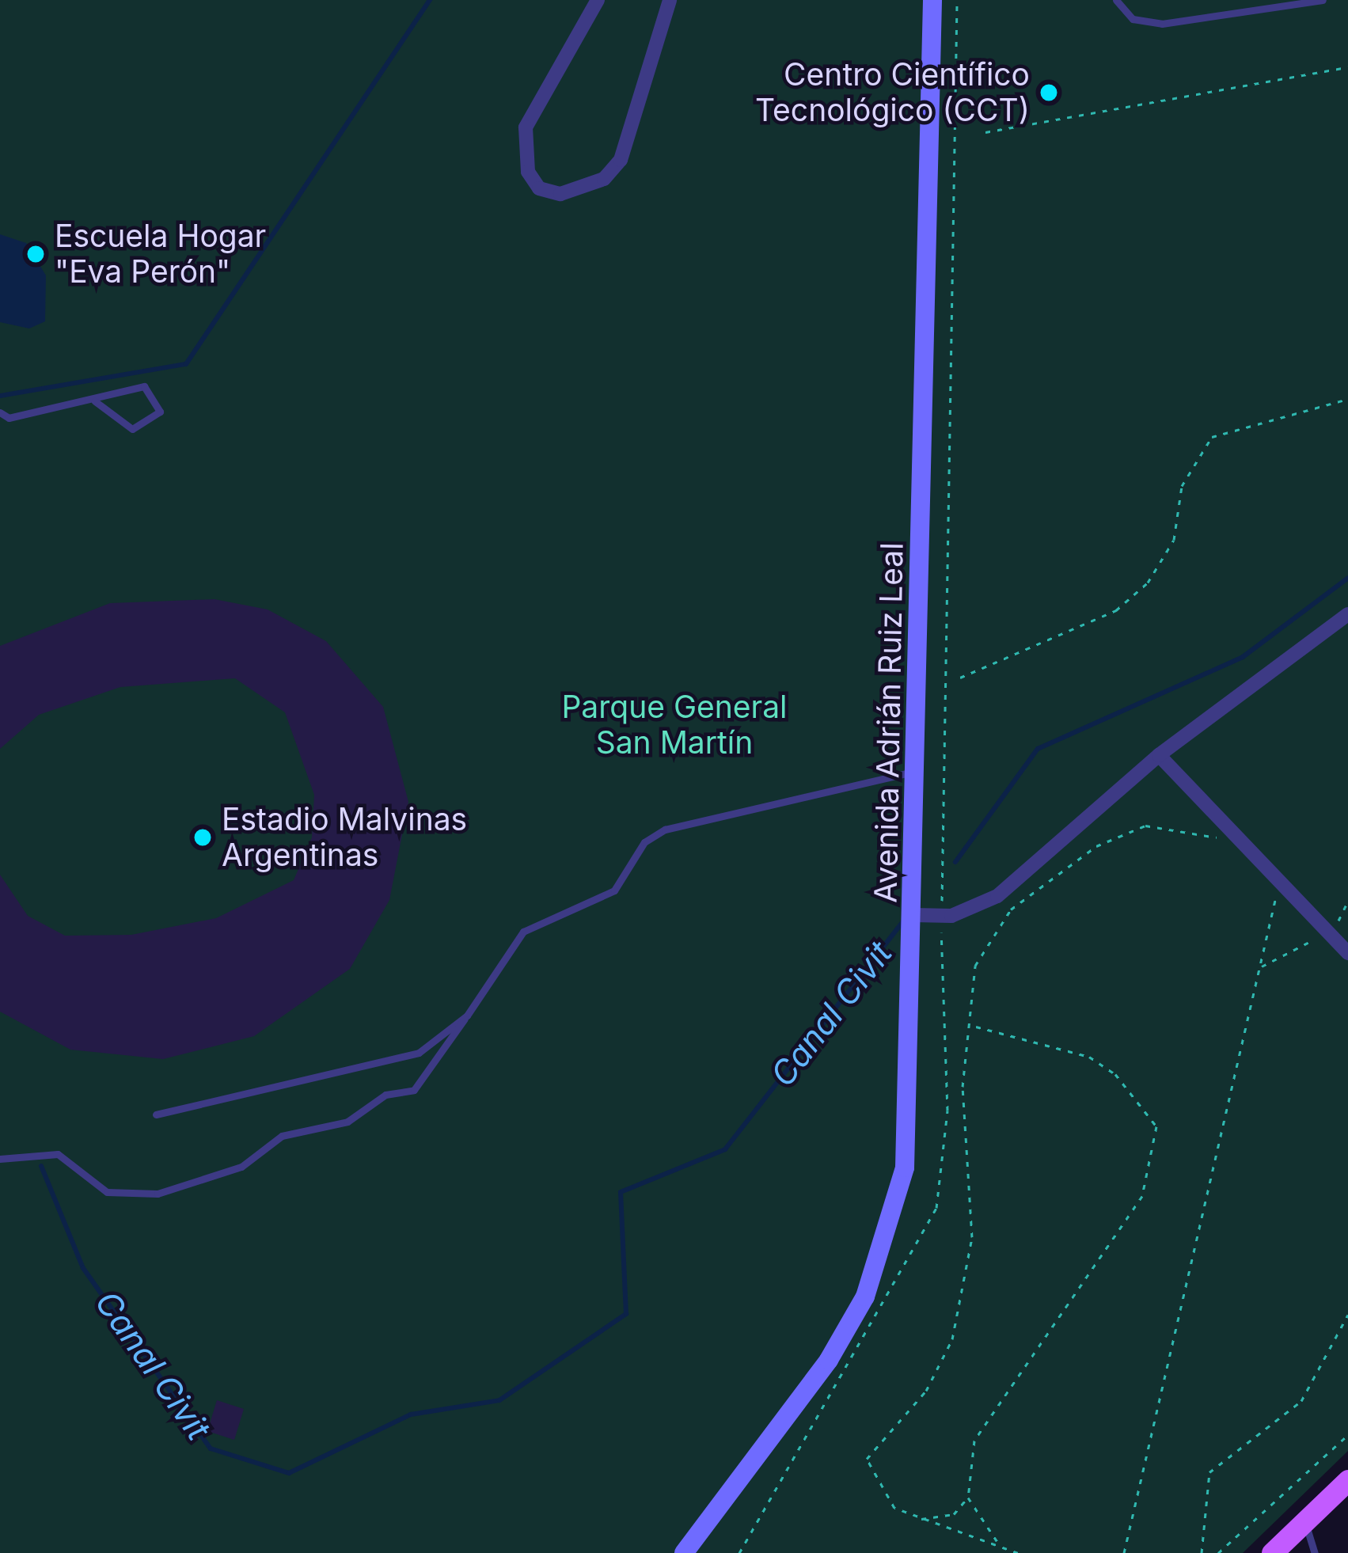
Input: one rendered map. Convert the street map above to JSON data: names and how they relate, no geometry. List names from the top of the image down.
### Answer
{
  "streets": {
    "street": ["Avenida Adrián Ruiz Leal"]
  },
  "water": ["Canal Civit"],
  "parks": ["Parque General San Martín"],
  "places": ["Centro Científico Tecnológico (CCT)", "Escuela Hogar \"Eva Perón\"", "Estadio Malvinas Argentinas"]
}
